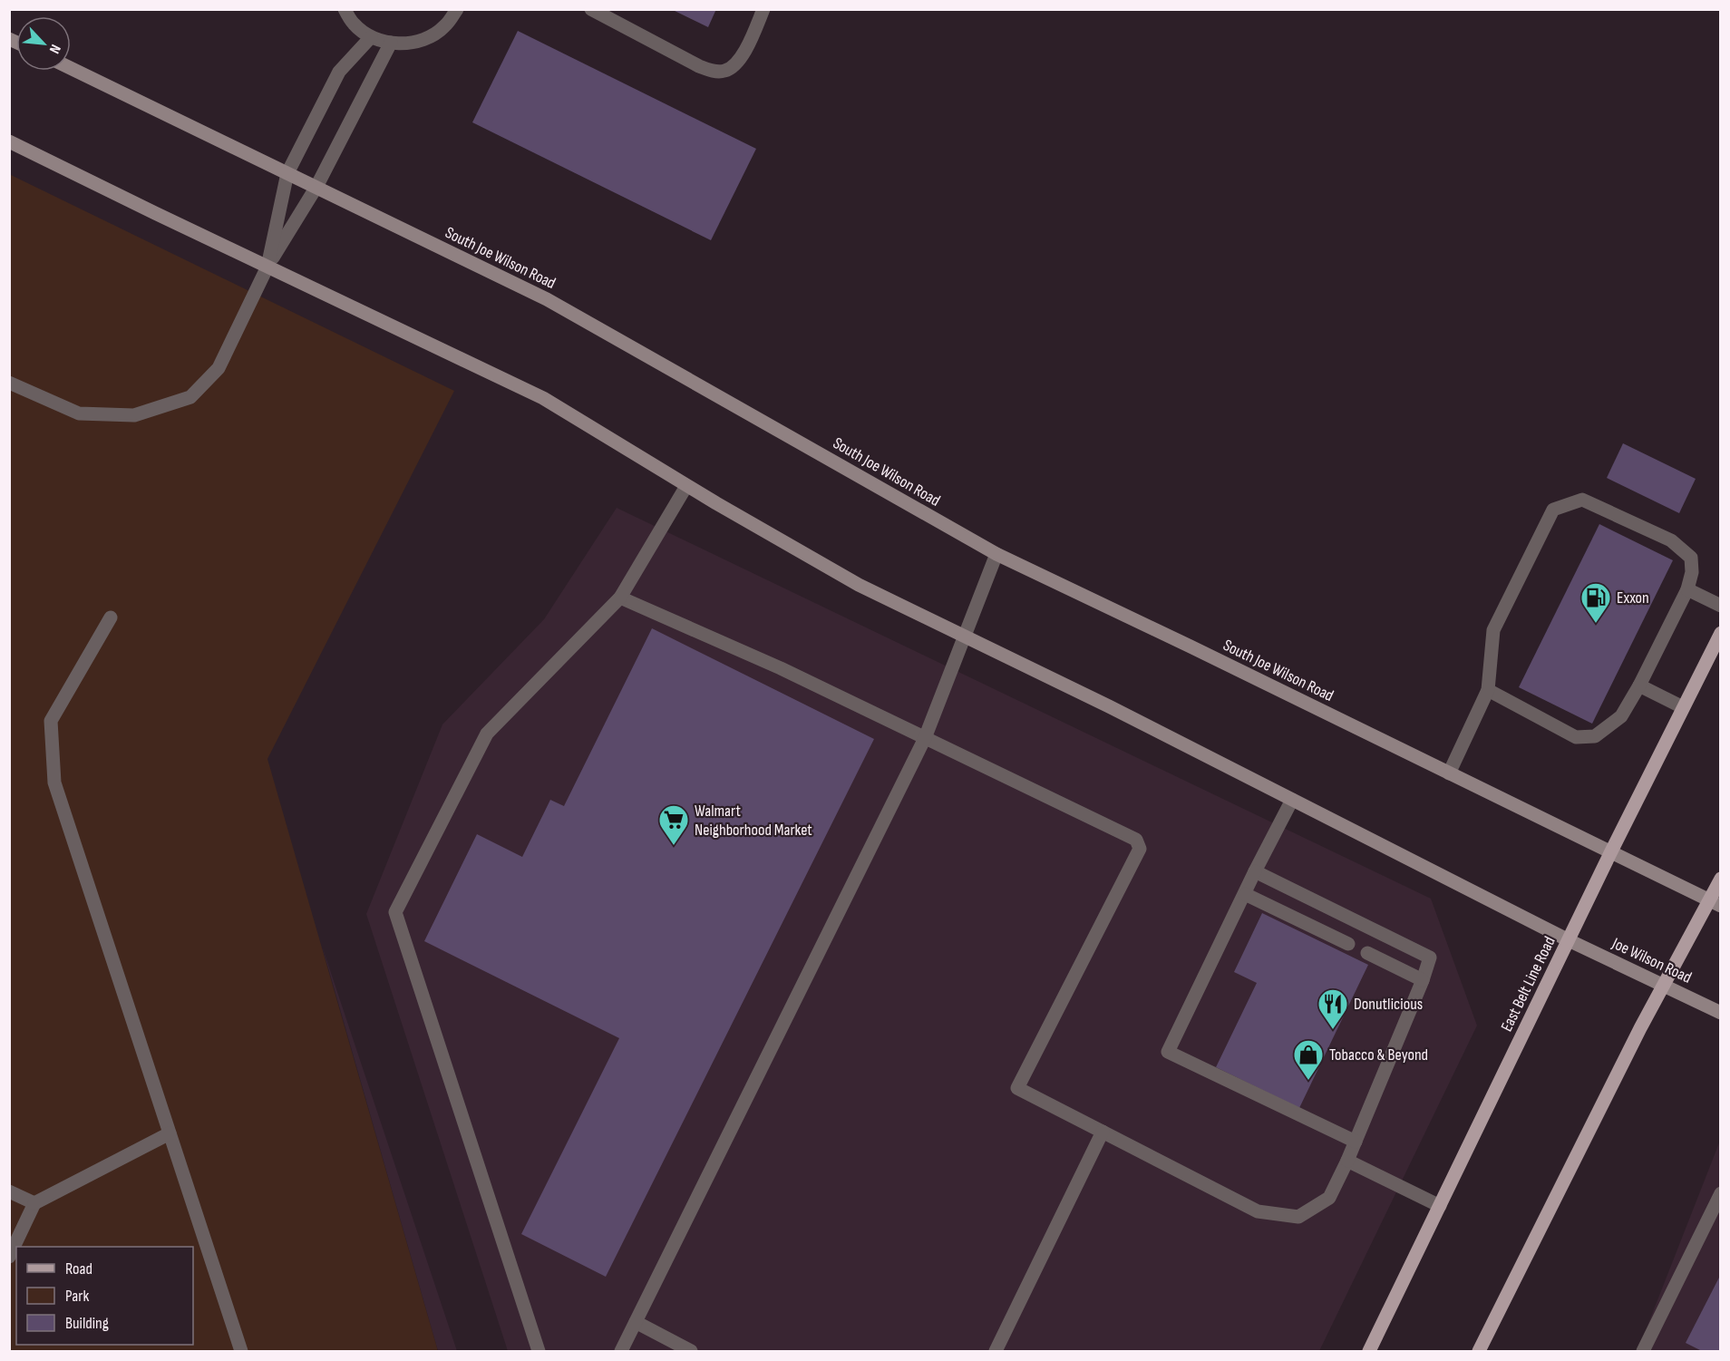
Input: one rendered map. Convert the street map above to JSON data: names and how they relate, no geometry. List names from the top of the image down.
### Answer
{
  "streets": {
    "main road": ["South Joe Wilson Road", "Joe Wilson Road", "East Belt Line Road"]
  },
  "crossings": [
    ["South Joe Wilson Road", "East Belt Line Road"],
    ["Joe Wilson Road", "East Belt Line Road"]
  ],
  "places": {
    "fuel station": ["Exxon"],
    "supermarket": ["Walmart Neighborhood Market"],
    "restaurant": ["Donutlicious"],
    "shop": ["Tobacco & Beyond"]
  },
  "legend": ["Road", "Park", "Building"],
  "north": "bottom right"
}
